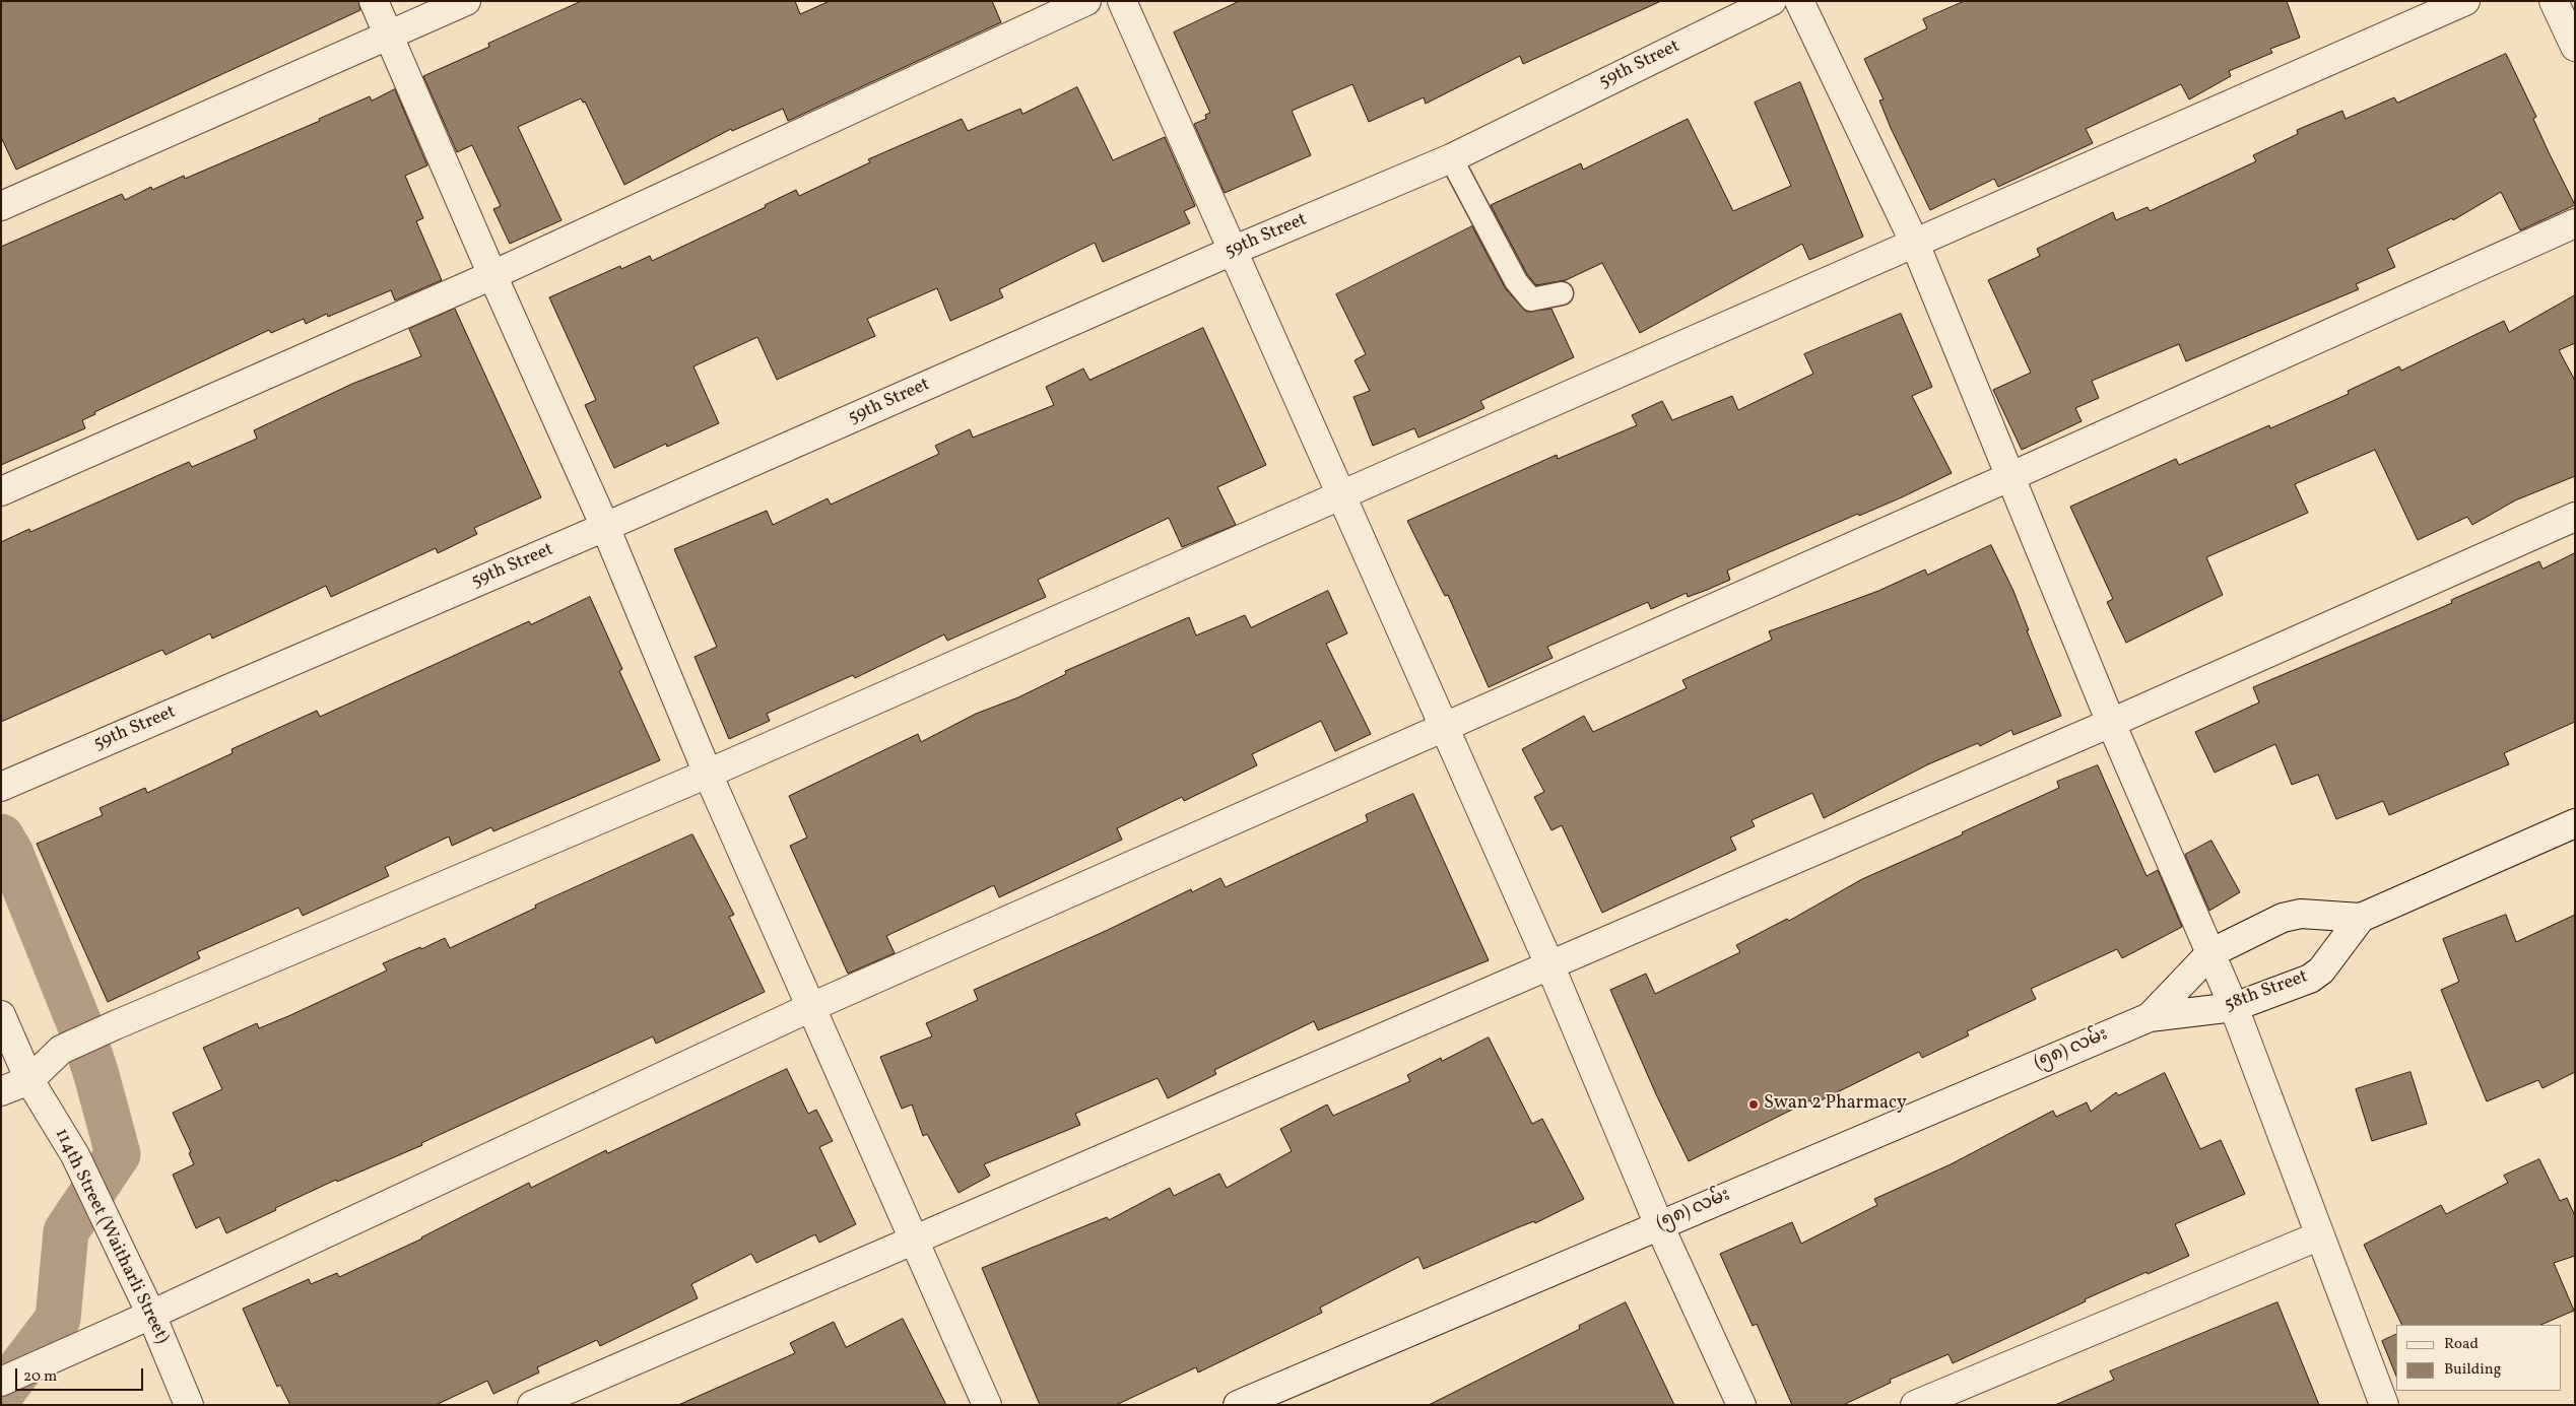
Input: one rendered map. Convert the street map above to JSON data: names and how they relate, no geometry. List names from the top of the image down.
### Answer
{
  "streets": {
    "street": [
      "59th Street",
      "58th Street",
      "(၅၈) လမ်း",
      "114th Street (Waitharli Street)"
    ]
  },
  "crossings": [
    ["58th Street", "(၅၈) လမ်း"]
  ],
  "places": ["Swan 2 Pharmacy"],
  "legend": ["Road", "Building"],
  "scale_bar": "20 m"
}
